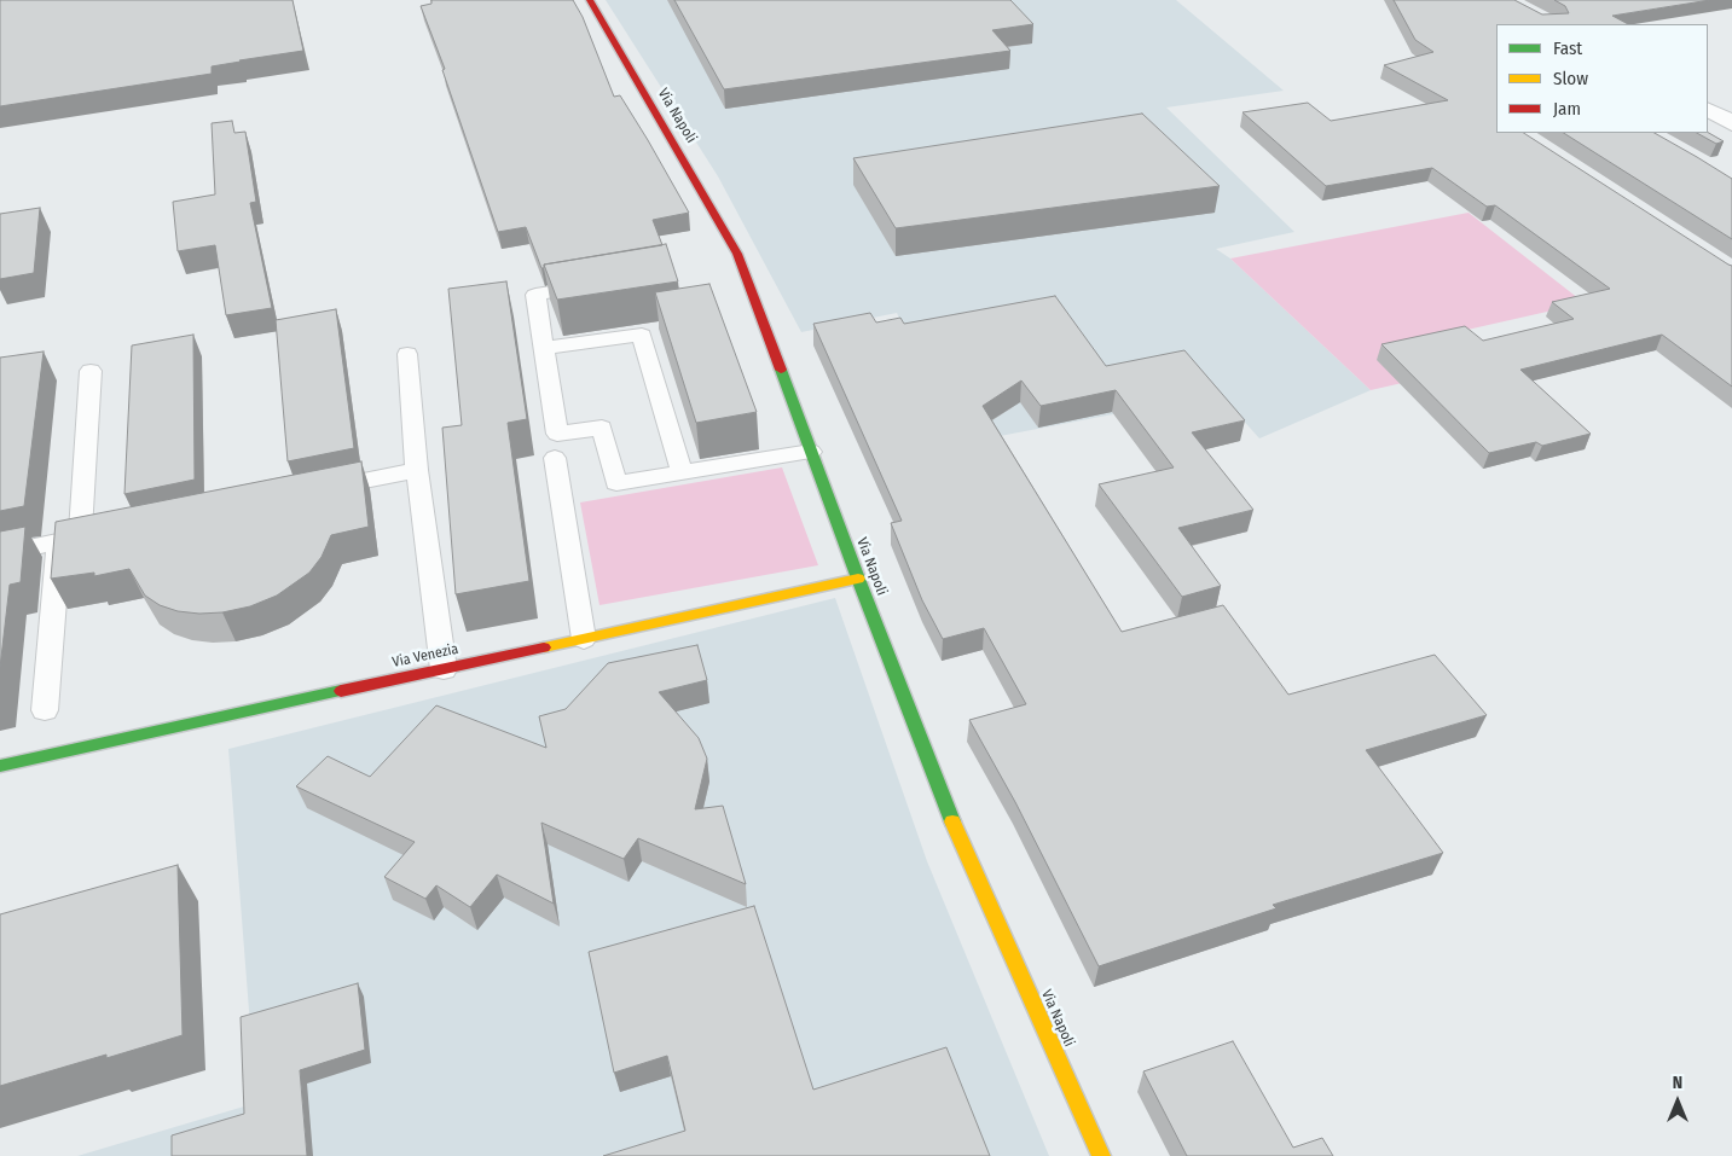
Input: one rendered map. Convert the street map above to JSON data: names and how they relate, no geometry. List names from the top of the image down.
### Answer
{
  "streets": {
    "street": ["Via Napoli", "Via Venezia"]
  },
  "crossings": [
    ["Via Napoli", "Via Venezia"]
  ],
  "legend": ["Fast", "Slow", "Jam"],
  "north": "top"
}
